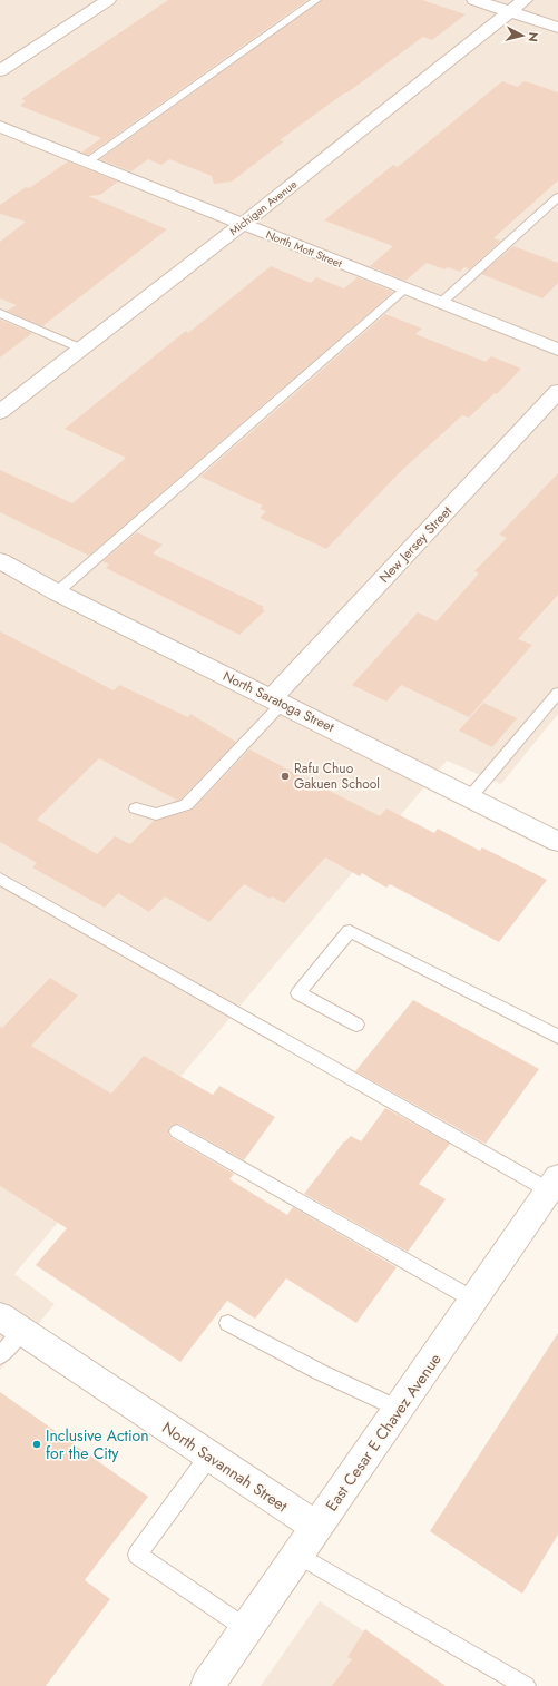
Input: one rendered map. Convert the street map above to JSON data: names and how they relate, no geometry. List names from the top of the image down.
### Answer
{
  "streets": {
    "street": [
      "Michigan Avenue",
      "North Mott Street",
      "New Jersey Street",
      "North Saratoga Street",
      "East Cesar E Chavez Avenue",
      "North Savannah Street"
    ]
  },
  "crossings": [
    ["Michigan Avenue", "North Mott Street"],
    ["New Jersey Street", "North Saratoga Street"],
    ["East Cesar E Chavez Avenue", "North Savannah Street"]
  ],
  "places": ["Rafu Chuo Gakuen School", "Inclusive Action for the City"],
  "north": "right"
}
